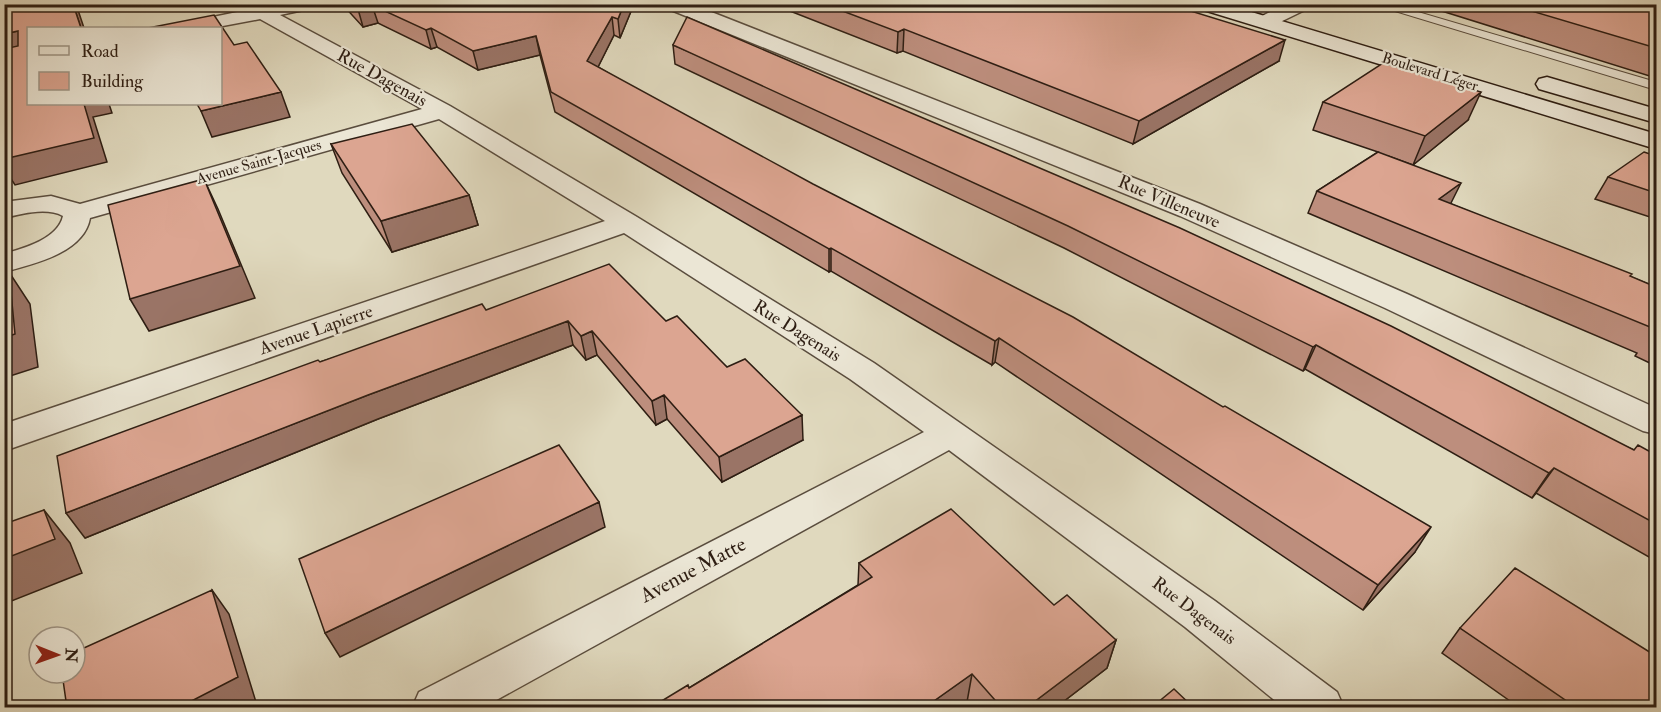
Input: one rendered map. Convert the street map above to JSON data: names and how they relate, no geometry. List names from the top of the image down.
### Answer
{
  "streets": {
    "street": [
      "Boulevard Léger",
      "Rue Dagenais",
      "Avenue Saint-Jacques",
      "Rue Villeneuve",
      "Avenue Lapierre",
      "Avenue Matte"
    ]
  },
  "crossings": [
    ["Rue Dagenais", "Avenue Saint-Jacques"],
    ["Rue Dagenais", "Avenue Lapierre"],
    ["Rue Dagenais", "Avenue Matte"]
  ],
  "legend": ["Road", "Building"],
  "north": "right"
}
